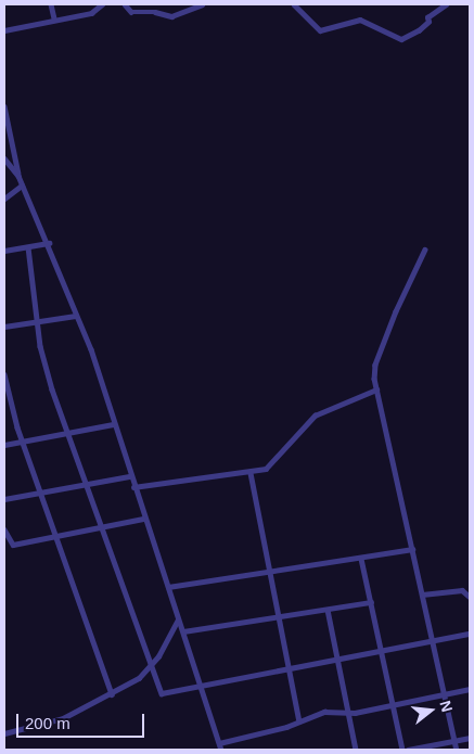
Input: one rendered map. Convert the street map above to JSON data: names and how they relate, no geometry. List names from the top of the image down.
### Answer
{
  "scale_bar": "200 m",
  "north": "right"
}
